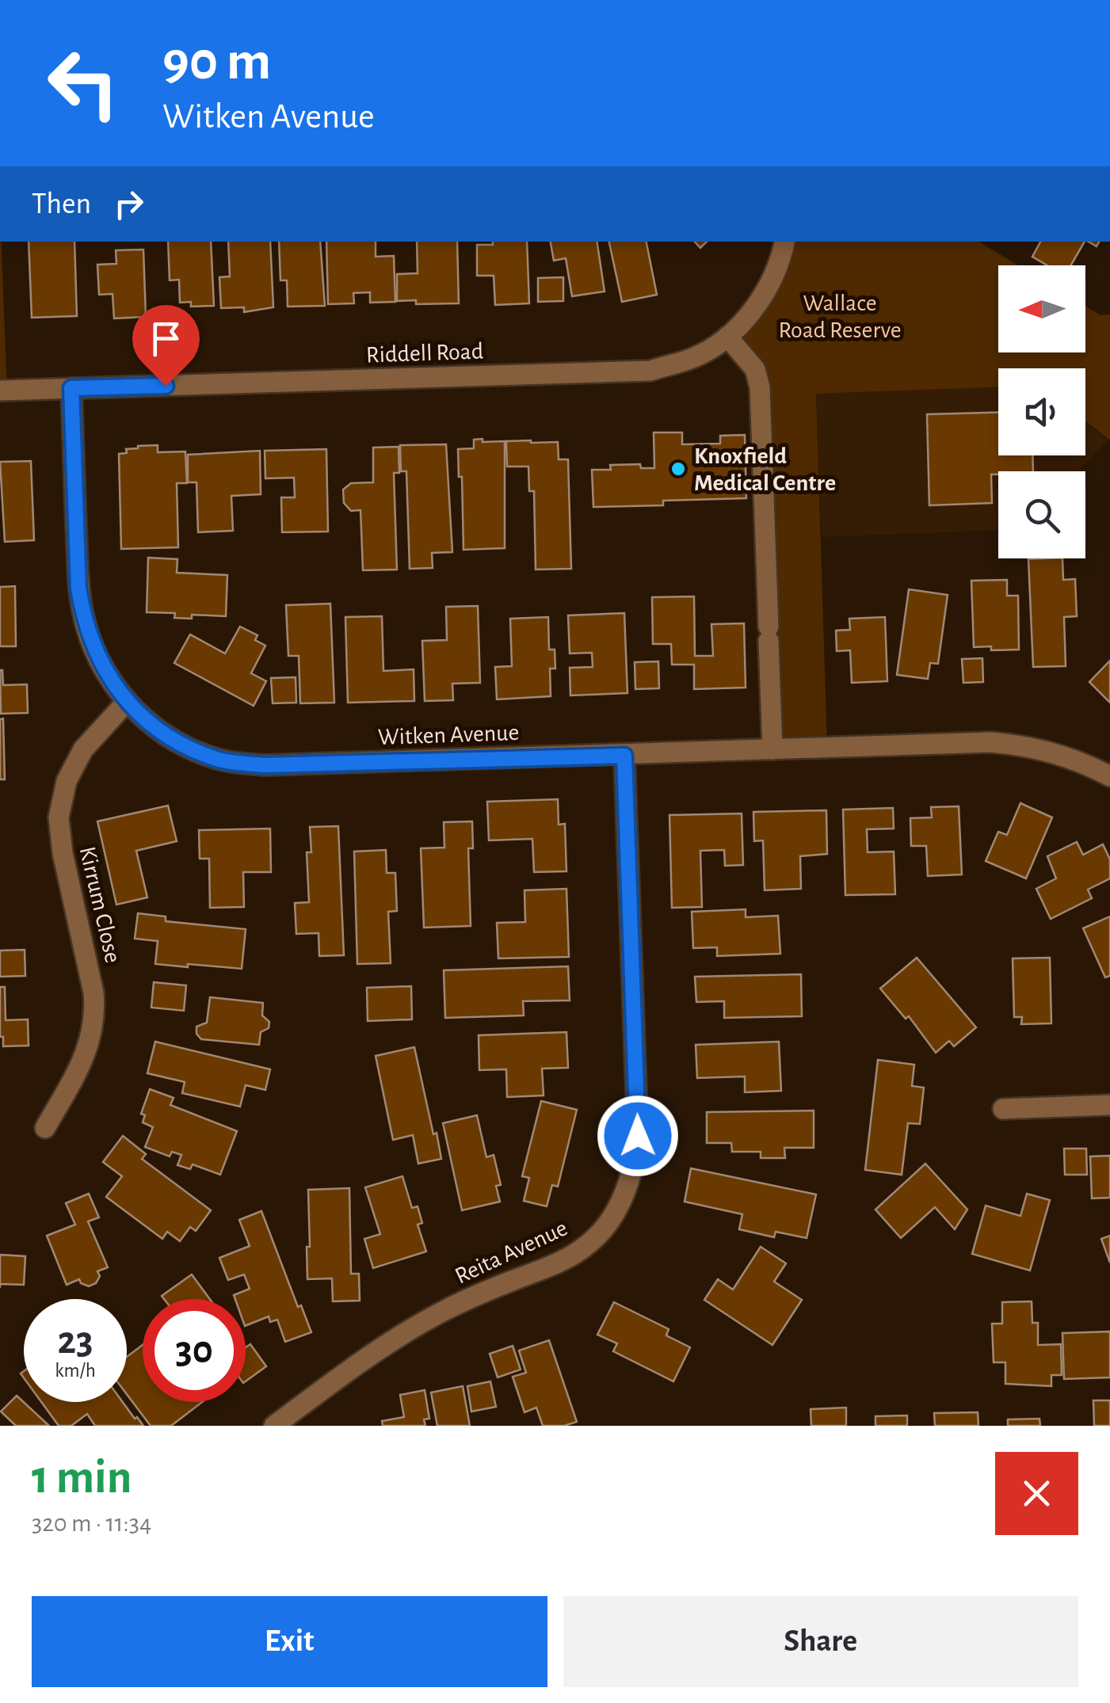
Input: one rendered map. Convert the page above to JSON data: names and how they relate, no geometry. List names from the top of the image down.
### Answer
{
  "streets": {
    "street": [
      "Riddell Road",
      "Witken Avenue",
      "Kirrum Close",
      "Reita Avenue"
    ]
  },
  "crossings": [
    ["Riddell Road", "Witken Avenue"],
    ["Witken Avenue", "Kirrum Close"],
    ["Witken Avenue", "Reita Avenue"]
  ],
  "parks": ["Wallace Road Reserve"],
  "places": ["Knoxfield Medical Centre"],
  "north": "left",
  "page": {
    "turn": ["90 m", "Witken Avenue"],
    "then": "Then",
    "speed": "23 km/h",
    "limit": "30",
    "heading": ["1 min", "320 m · 11:34"],
    "buttons": ["Exit", "Share"]
  }
}
